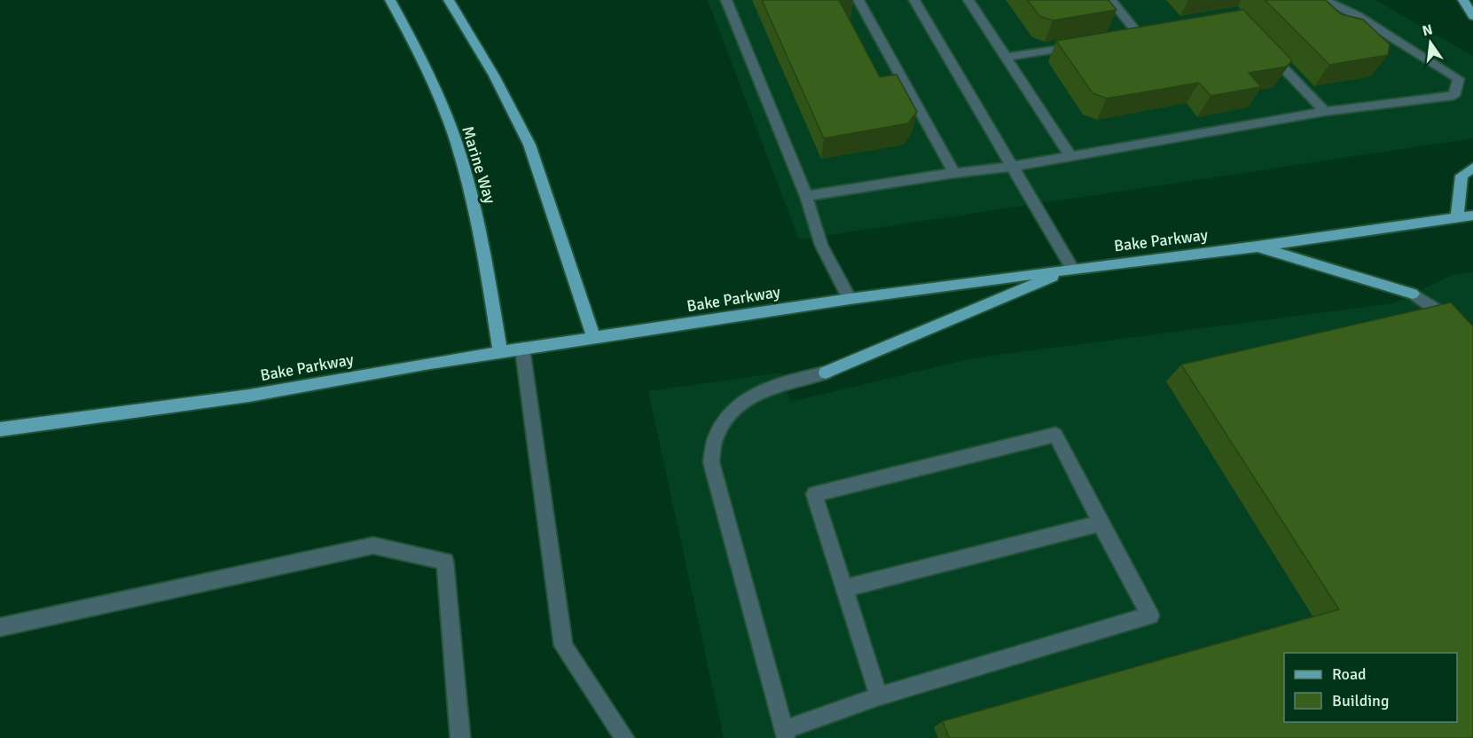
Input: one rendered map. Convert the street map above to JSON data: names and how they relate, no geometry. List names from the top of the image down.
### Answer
{
  "streets": {
    "main road": ["Marine Way", "Bake Parkway"]
  },
  "crossings": [
    ["Marine Way", "Bake Parkway"]
  ],
  "legend": ["Road", "Building"],
  "north": "top"
}
